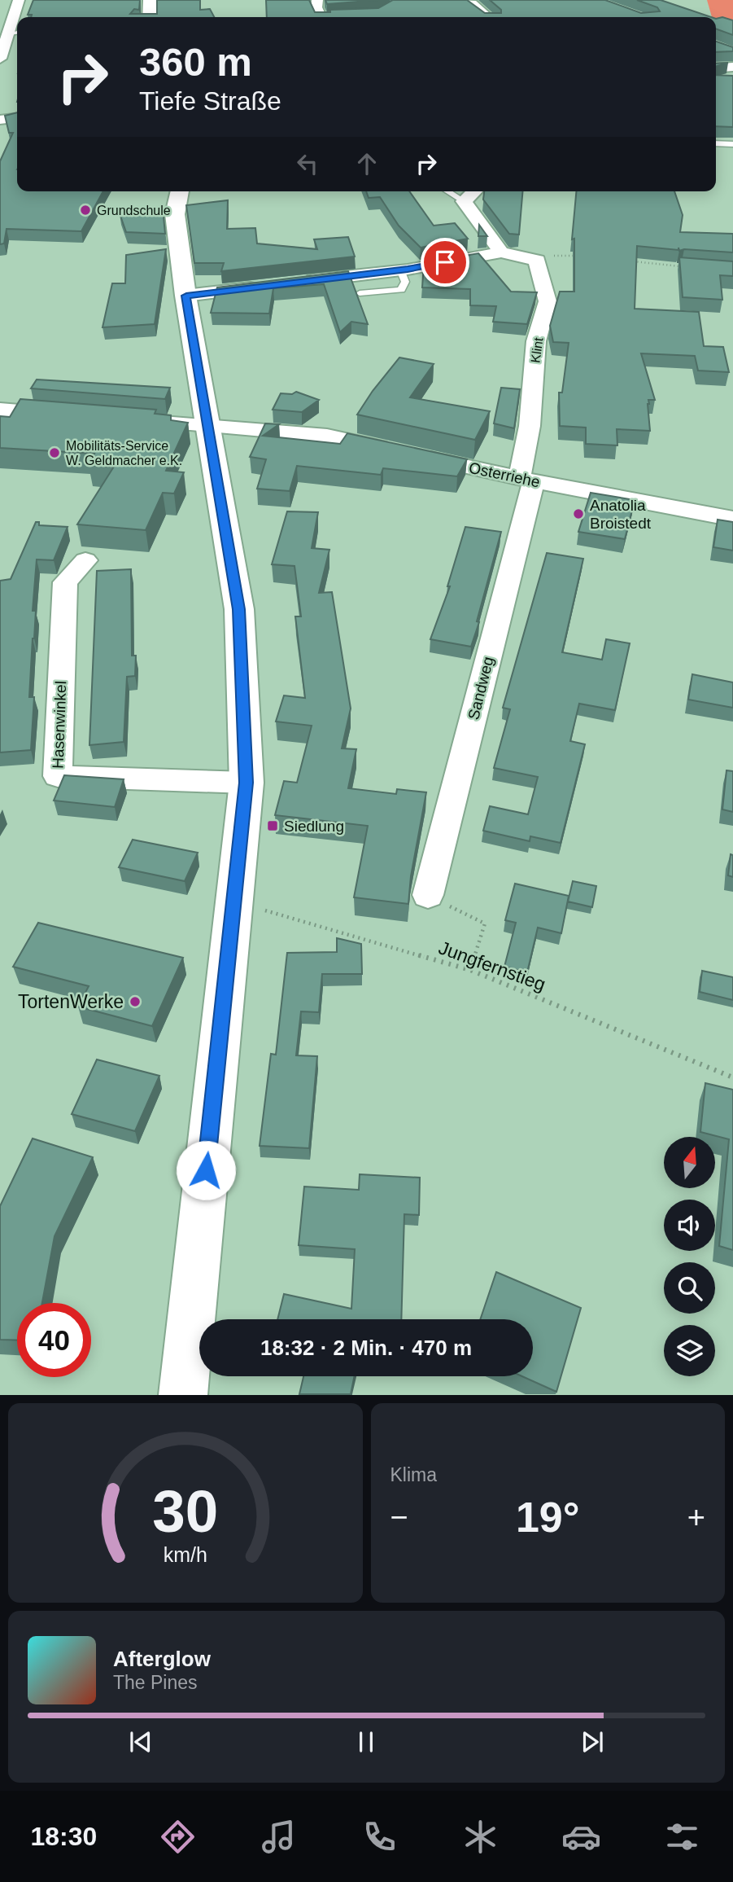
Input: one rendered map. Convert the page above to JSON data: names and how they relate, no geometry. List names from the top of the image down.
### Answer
{
  "streets": {
    "street": [
      "Klint",
      "Osterriehe",
      "Sandweg",
      "Hasenwinkel"
    ],
    "path": ["Jungfernstieg"]
  },
  "crossings": [
    ["Klint", "Osterriehe"],
    ["Klint", "Sandweg"],
    ["Osterriehe", "Sandweg"]
  ],
  "places": {
    "other": [
      "Grundschule",
      "Mobilitäts-Service W. Geldmacher e.K.",
      "Anatolia Broistedt",
      "TortenWerke"
    ],
    "transit": ["Siedlung"]
  },
  "north": "top",
  "page": {
    "turn": ["360 m", "Tiefe Straße"],
    "limit": "40",
    "trip": "18:32 · 2 Min. · 470 m",
    "tile": "Klima",
    "heat": ["−", "19°", "+"],
    "song": ["Afterglow", "The Pines"],
    "tabs": "18:30",
    "gauge": ["30", "km/h"]
  }
}
